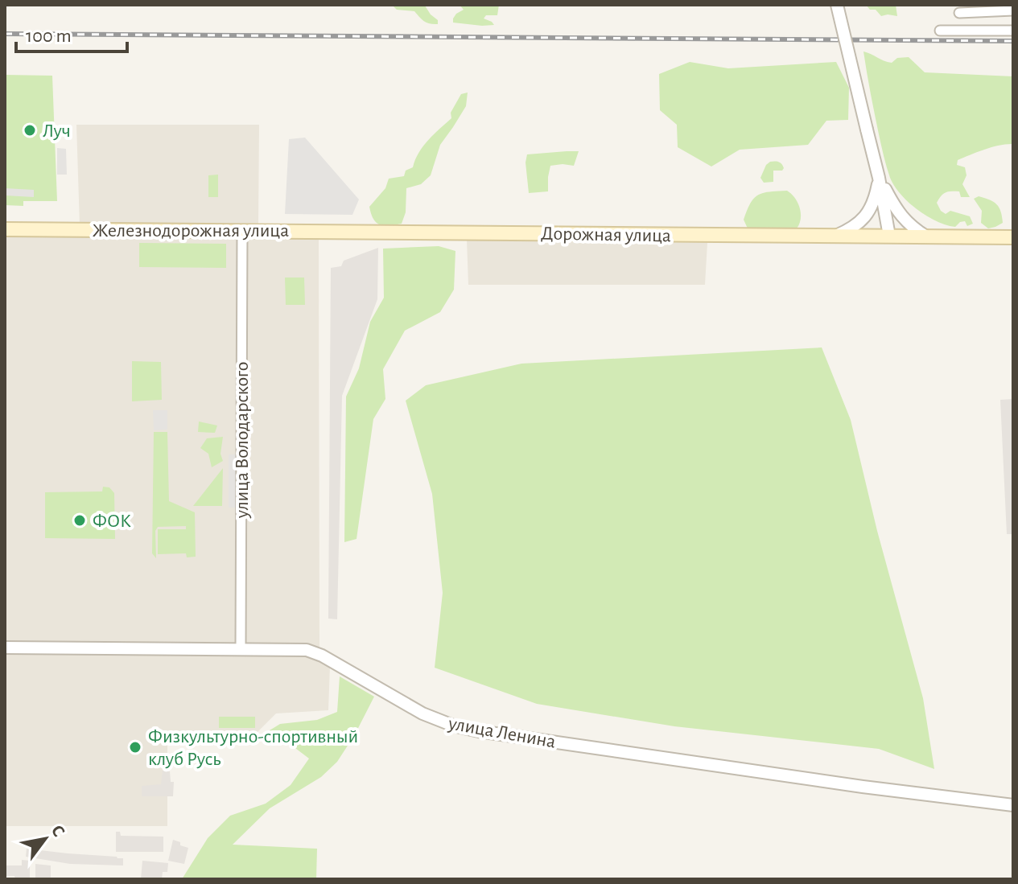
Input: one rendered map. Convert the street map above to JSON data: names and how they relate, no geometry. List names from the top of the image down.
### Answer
{
  "streets": {
    "main road": ["Железнодорожная улица", "Дорожная улица"],
    "street": ["улица Володарского", "улица Ленина"]
  },
  "crossings": [
    ["Железнодорожная улица", "Дорожная улица"],
    ["Железнодорожная улица", "улица Володарского"],
    ["улица Володарского", "улица Ленина"]
  ],
  "places": ["Луч", "ФОК", "Физкультурно-спортивный клуб Русь"],
  "scale_bar": "100 m",
  "north": "top right"
}
